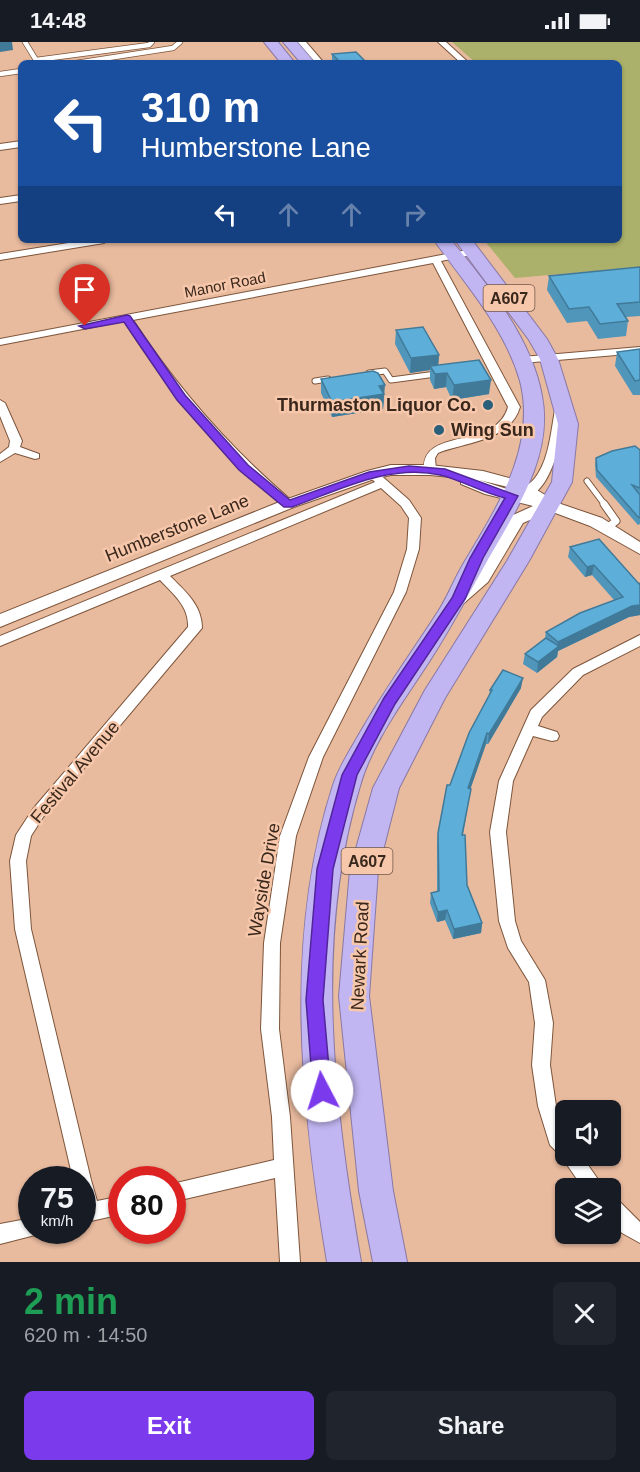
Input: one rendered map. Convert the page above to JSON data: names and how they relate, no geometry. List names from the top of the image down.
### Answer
{
  "streets": {
    "highway": ["A607", "Newark Road"],
    "street": [
      "Manor Road",
      "Humberstone Lane",
      "Festival Avenue",
      "Wayside Drive"
    ]
  },
  "crossings": [
    ["Manor Road", "A607"],
    ["A607", "Humberstone Lane"],
    ["A607", "Newark Road"],
    ["Humberstone Lane", "Wayside Drive"],
    ["Humberstone Lane", "Newark Road"]
  ],
  "places": ["Thurmaston Liquor Co.", "Wing Sun"],
  "page": {
    "status": "14:48",
    "turn": ["310 m", "Humberstone Lane"],
    "speed": "75 km/h",
    "limit": "80",
    "heading": ["2 min", "620 m · 14:50"],
    "buttons": ["Exit", "Share"]
  }
}
